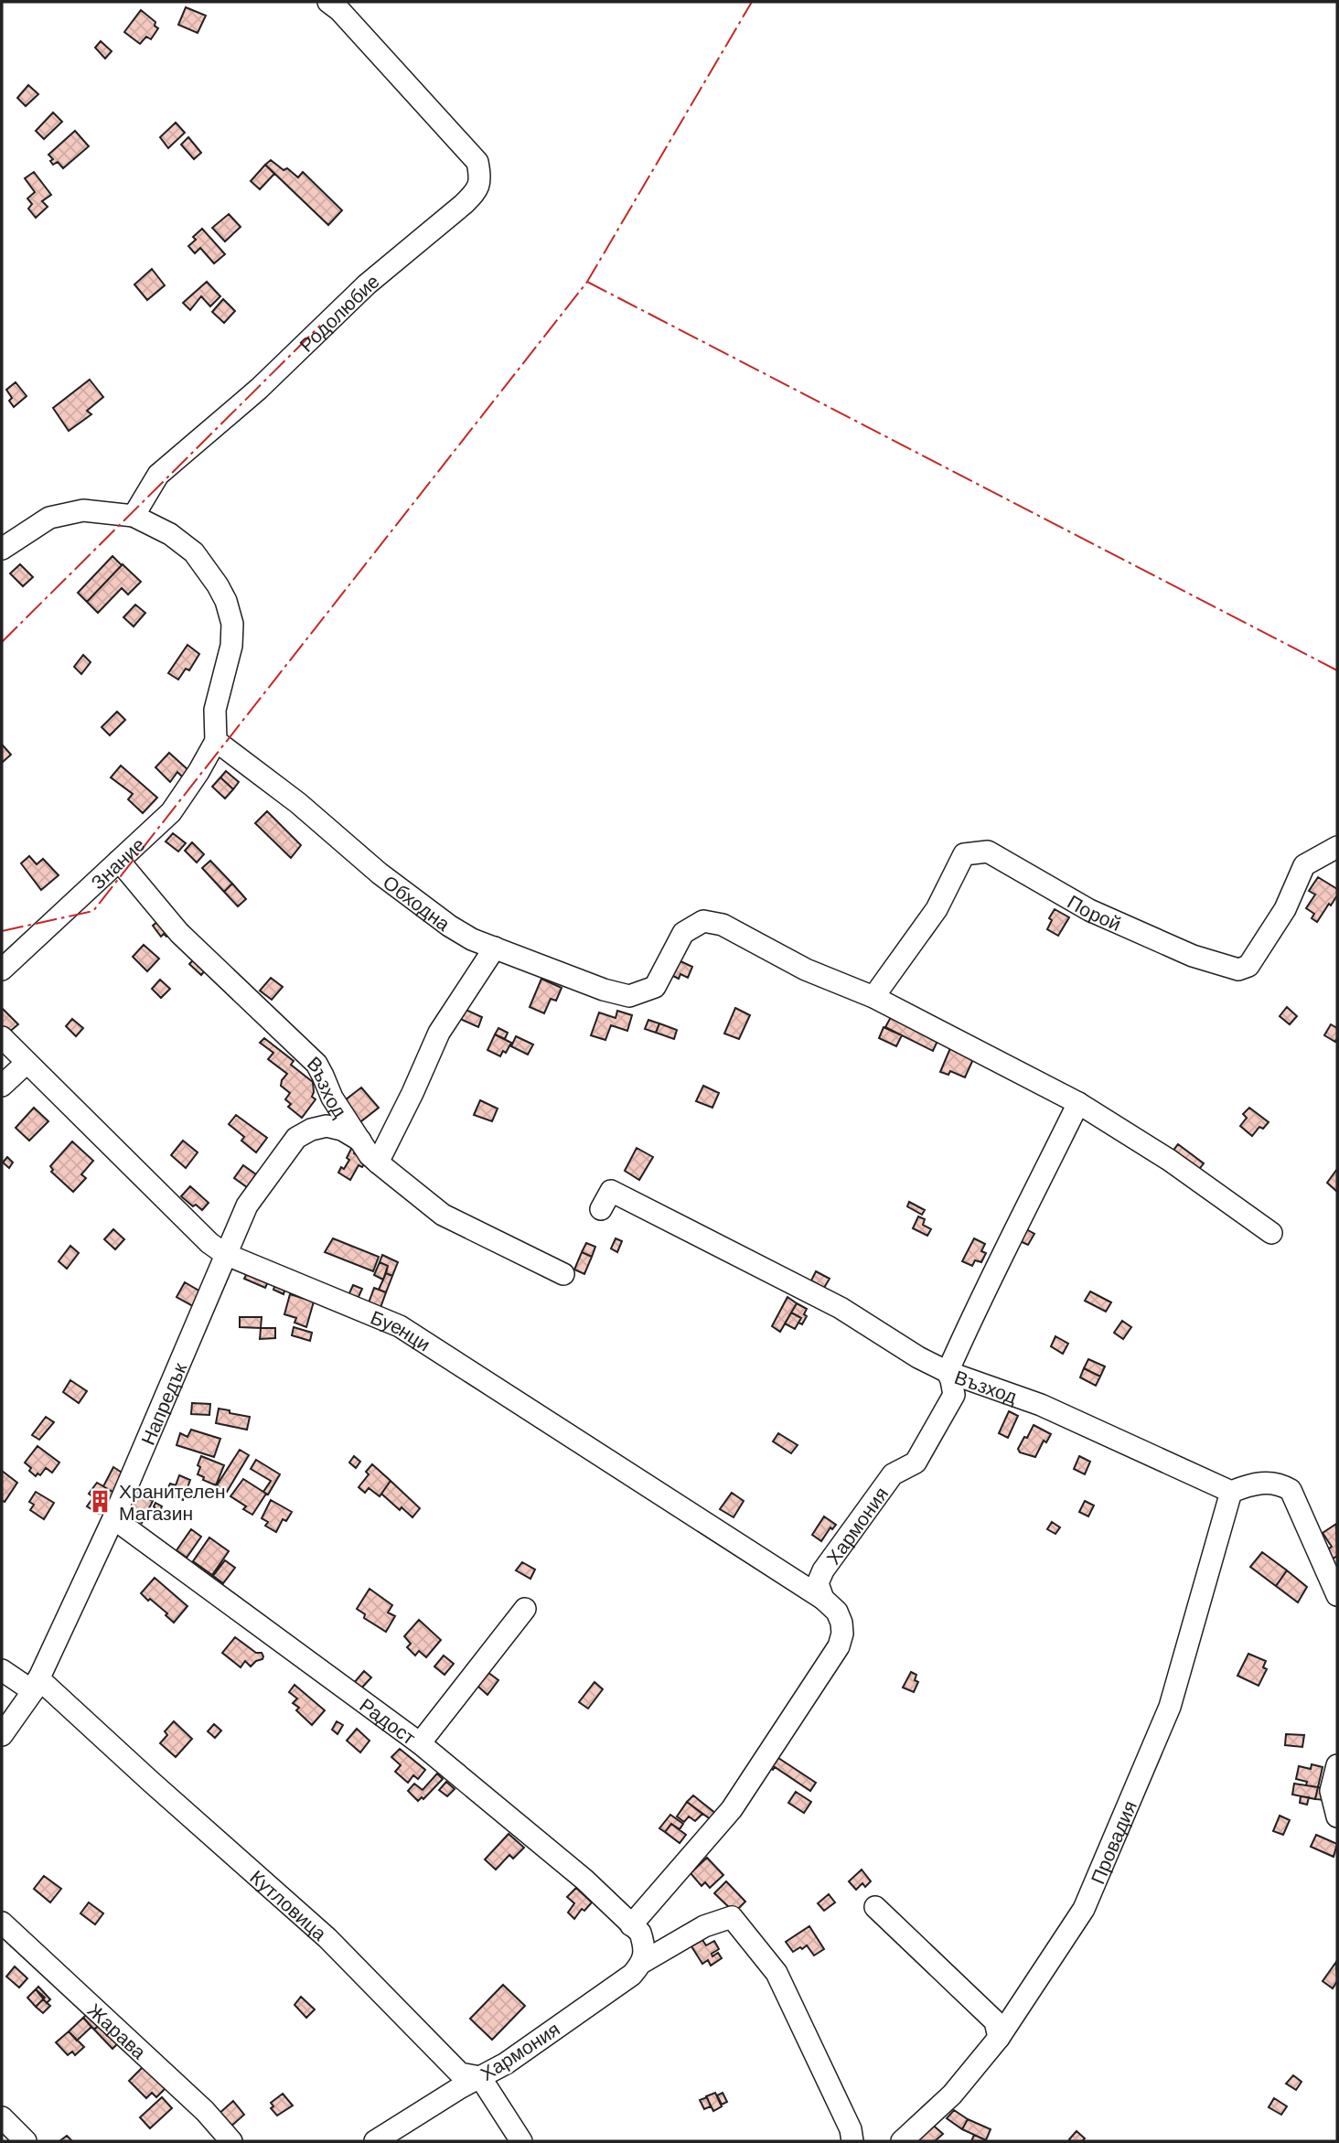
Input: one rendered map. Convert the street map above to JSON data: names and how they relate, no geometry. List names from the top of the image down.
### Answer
{
  "streets": {
    "street": [
      "Родолюбие",
      "Знание",
      "Обходна",
      "Порой",
      "Възход",
      "Буенци",
      "Напредък",
      "Хармония",
      "Радост",
      "Провадия",
      "Кутловица",
      "Жарава"
    ]
  },
  "crossings": [
    ["Знание", "Обходна"],
    ["Знание", "Възход"],
    ["Обходна", "Порой"],
    ["Възход", "Напредък"],
    ["Възход", "Хармония"],
    ["Възход", "Провадия"],
    ["Буенци", "Напредък"],
    ["Буенци", "Хармония"],
    ["Напредък", "Радост"],
    ["Напредък", "Кутловица"],
    ["Хармония", "Радост"],
    ["Хармония", "Кутловица"]
  ],
  "places": {
    "building": ["Хранителен Магазин"]
  }
}
